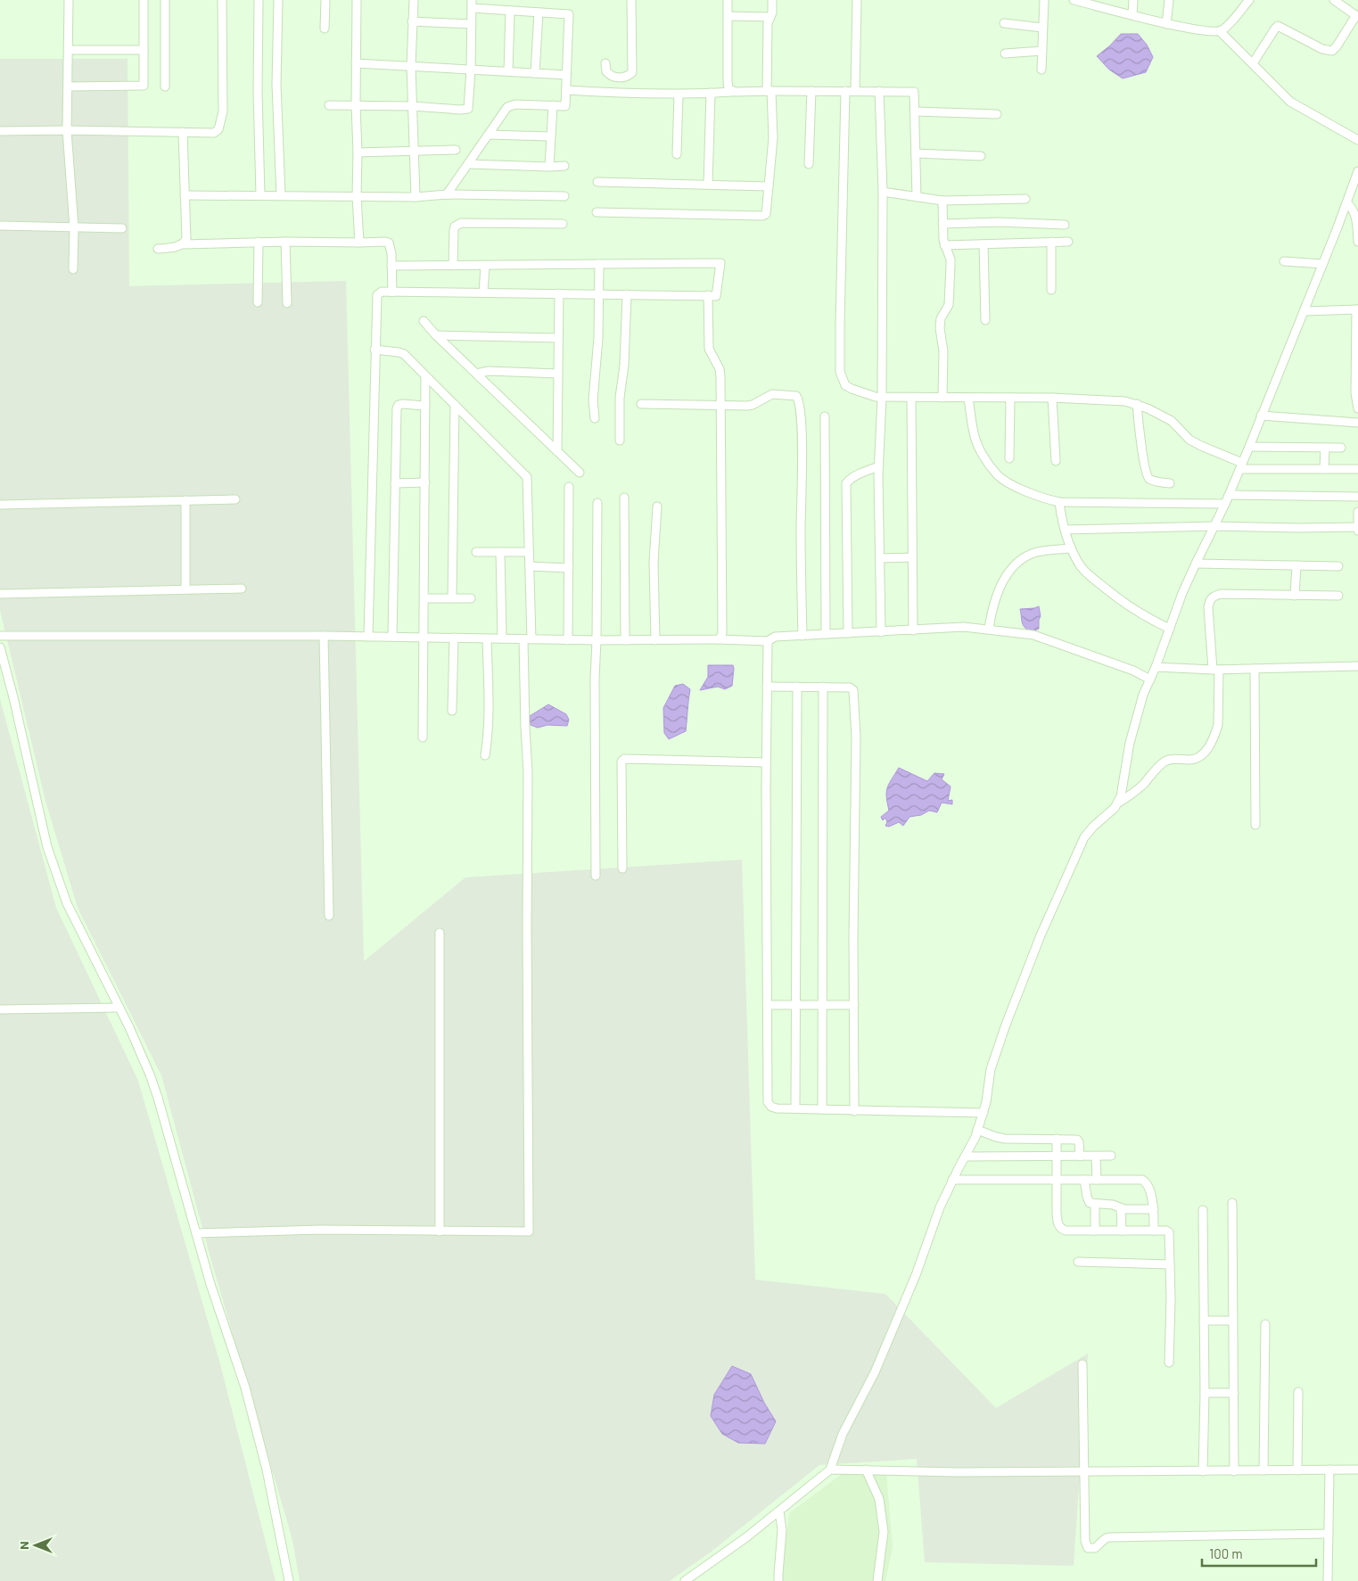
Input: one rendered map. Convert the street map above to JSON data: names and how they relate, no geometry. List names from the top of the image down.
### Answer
{
  "scale_bar": "100 m",
  "north": "left"
}
